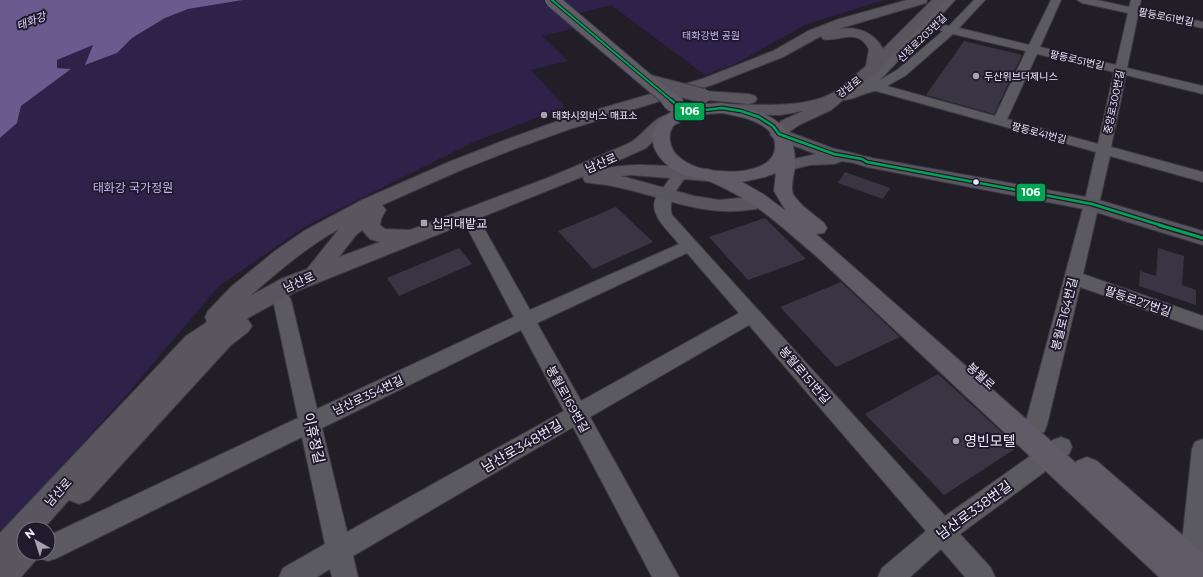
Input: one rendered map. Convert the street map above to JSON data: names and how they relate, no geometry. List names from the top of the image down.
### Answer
{
  "streets": {
    "main road": ["강남로", "남산로", "봉월로"],
    "street": [
      "팔등로61번길",
      "신정로203번길",
      "팔등로51번길",
      "중앙로300번길",
      "팔등로41번길",
      "팔등로27번길",
      "봉월로164번길",
      "봉월로151번길",
      "남산로354번길",
      "봉월로169번길",
      "이휴정길",
      "남산로348번길",
      "남산로338번길"
    ]
  },
  "crossings": [
    ["팔등로61번길", "중앙로300번길"],
    ["신정로203번길", "팔등로51번길"],
    ["신정로203번길", "강남로"],
    ["팔등로51번길", "중앙로300번길"],
    ["강남로", "남산로"],
    ["강남로", "봉월로151번길"],
    ["강남로", "봉월로"],
    ["중앙로300번길", "팔등로41번길"],
    ["중앙로300번길", "봉월로164번길"],
    ["남산로", "봉월로151번길"],
    ["남산로", "봉월로"],
    ["남산로", "봉월로169번길"],
    ["남산로", "이휴정길"],
    ["팔등로27번길", "봉월로164번길"],
    ["봉월로164번길", "봉월로"],
    ["봉월로151번길", "봉월로"],
    ["봉월로151번길", "남산로354번길"],
    ["봉월로151번길", "남산로348번길"],
    ["봉월로151번길", "남산로338번길"],
    ["봉월로", "남산로338번길"],
    ["남산로354번길", "봉월로169번길"],
    ["남산로354번길", "이휴정길"],
    ["봉월로169번길", "남산로348번길"],
    ["이휴정길", "남산로348번길"]
  ],
  "water": ["태화강"],
  "parks": ["태화강변 공원", "태화강 국가정원"],
  "places": {
    "other": ["두산위브더제니스", "태화시외버스 매표소", "영빈모텔"],
    "transit": ["십리대밭교"]
  },
  "lines": ["transit line 106"],
  "north": "top left"
}
